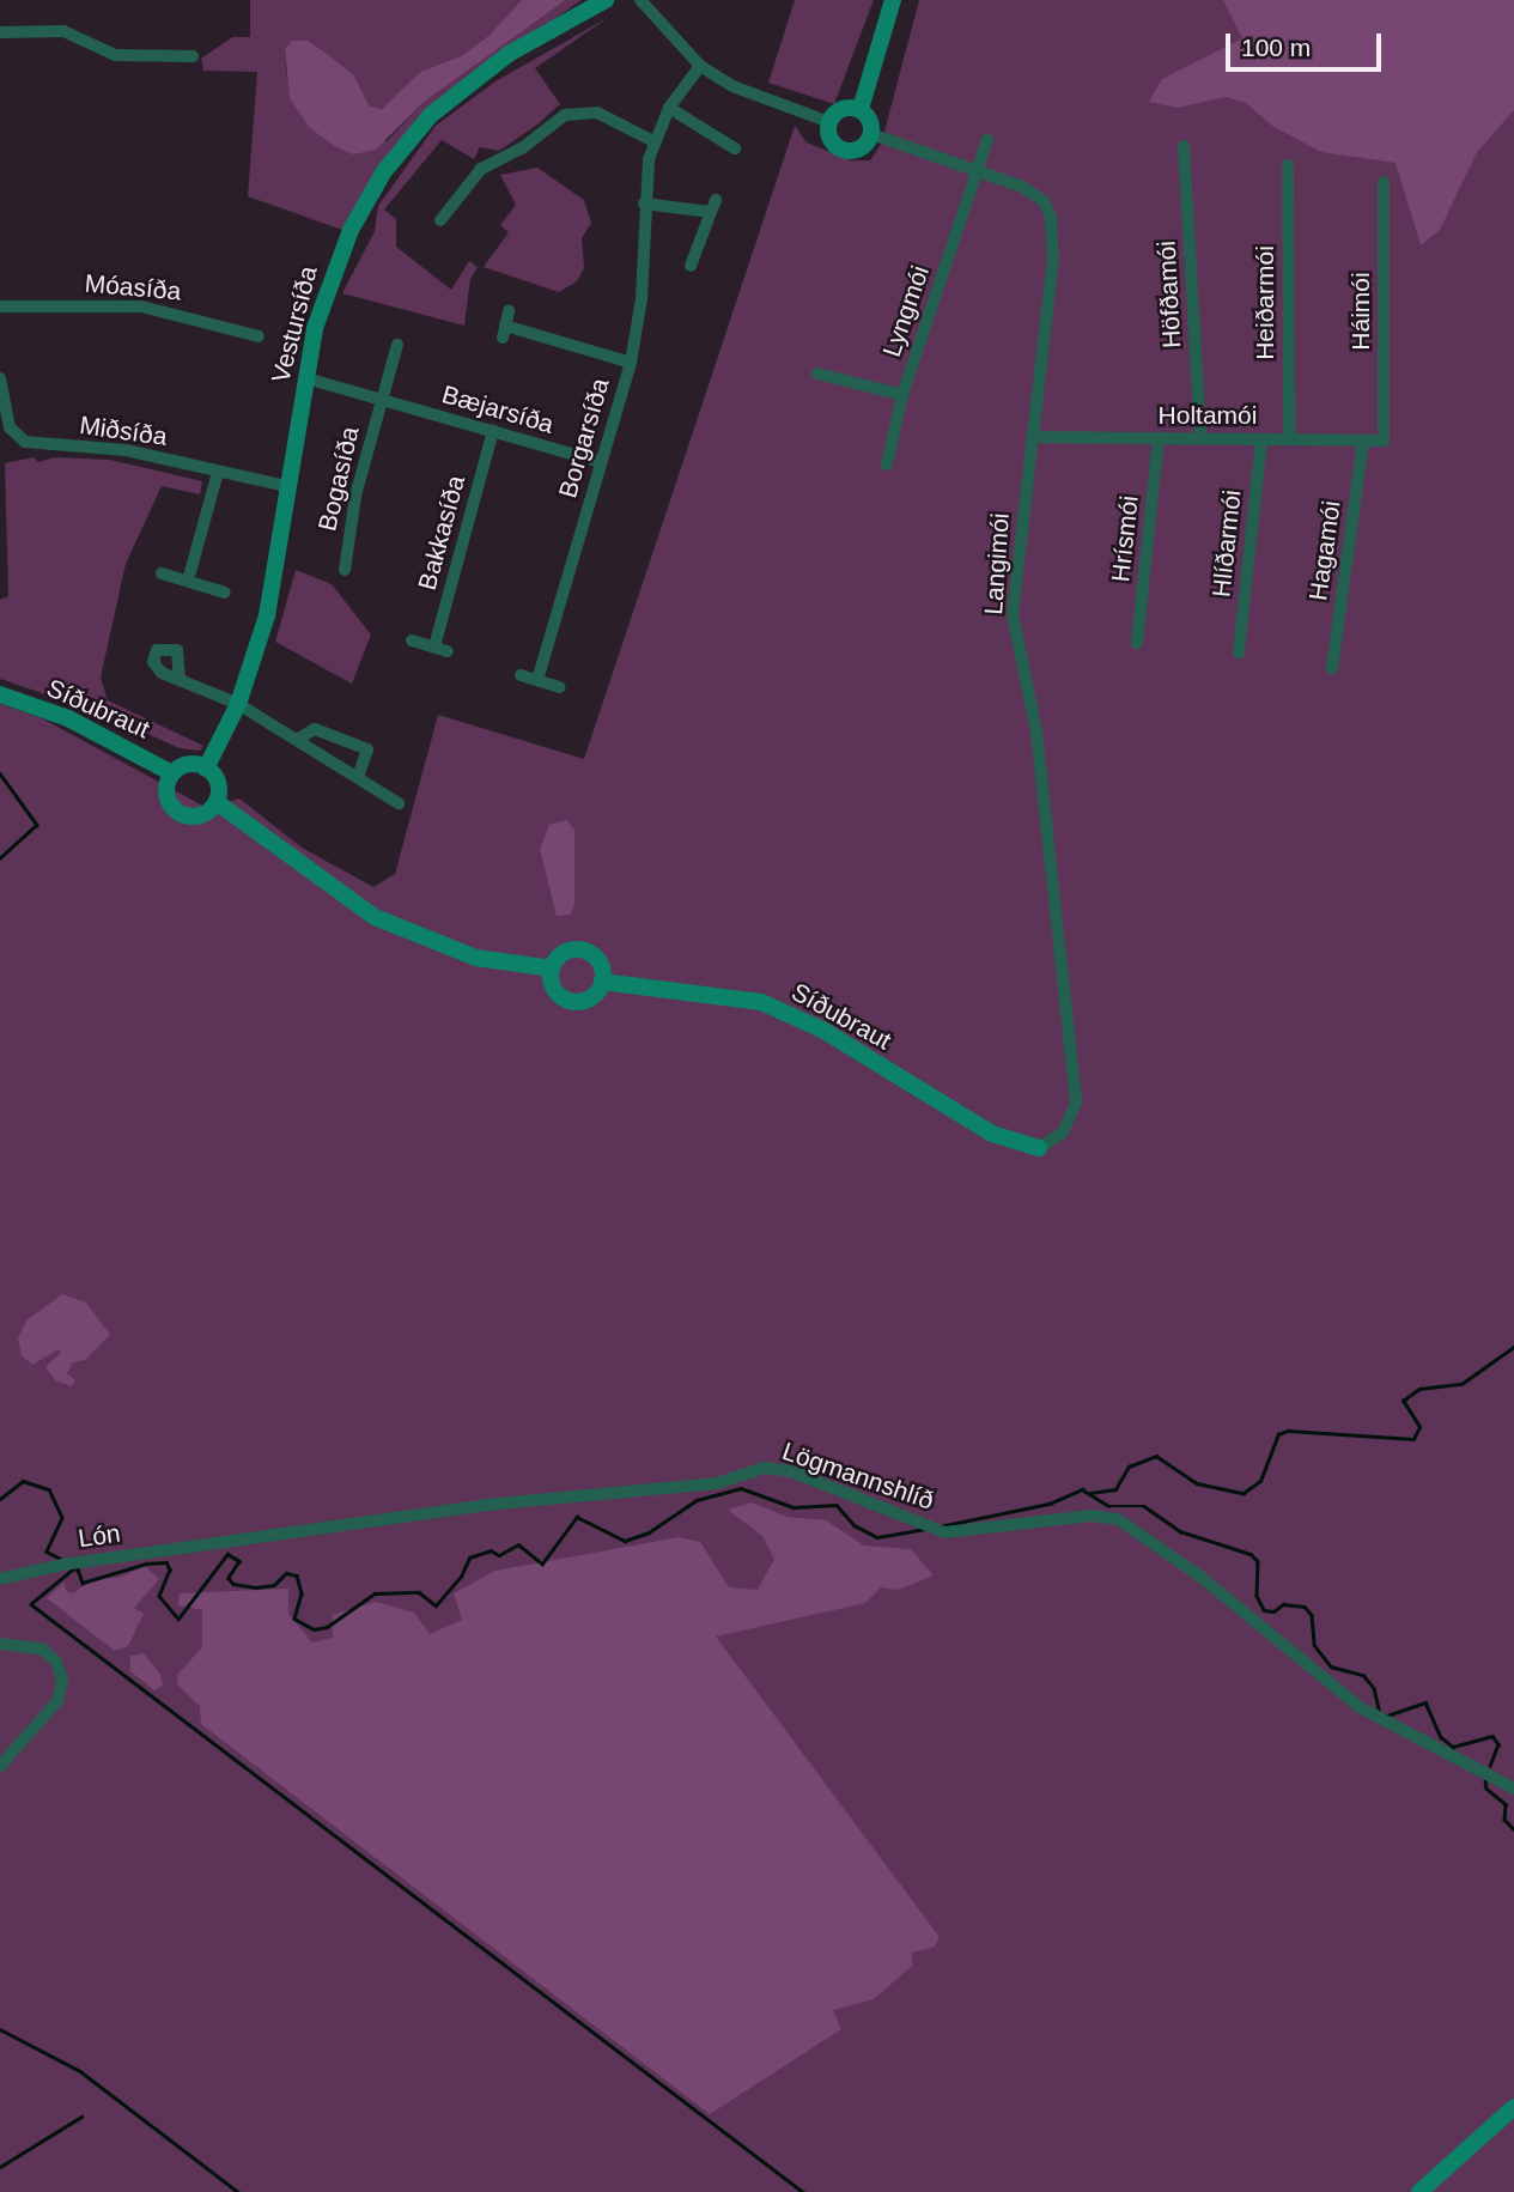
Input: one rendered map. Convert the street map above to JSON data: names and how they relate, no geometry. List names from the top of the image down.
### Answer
{
  "streets": {
    "street": [
      "Móasíða",
      "Höfðamói",
      "Heiðarmói",
      "Lyngmói",
      "Háimói",
      "Vestursíða",
      "Bæjarsíða",
      "Holtamói",
      "Miðsíða",
      "Borgarsíða",
      "Bogasíða",
      "Bakkasíða",
      "Hrísmói",
      "Hlíðarmói",
      "Hagamói",
      "Langimói",
      "Síðubraut",
      "Lögmannshlíð",
      "Lón"
    ]
  },
  "crossings": [
    ["Höfðamói", "Holtamói"],
    ["Heiðarmói", "Holtamói"],
    ["Lyngmói", "Langimói"],
    ["Háimói", "Holtamói"],
    ["Vestursíða", "Bæjarsíða"],
    ["Vestursíða", "Miðsíða"],
    ["Vestursíða", "Síðubraut"],
    ["Bæjarsíða", "Borgarsíða"],
    ["Bæjarsíða", "Bogasíða"],
    ["Bæjarsíða", "Bakkasíða"],
    ["Holtamói", "Hrísmói"],
    ["Holtamói", "Hlíðarmói"],
    ["Holtamói", "Hagamói"],
    ["Holtamói", "Langimói"],
    ["Langimói", "Síðubraut"],
    ["Lögmannshlíð", "Lón"]
  ],
  "scale_bar": "100 m"
}
